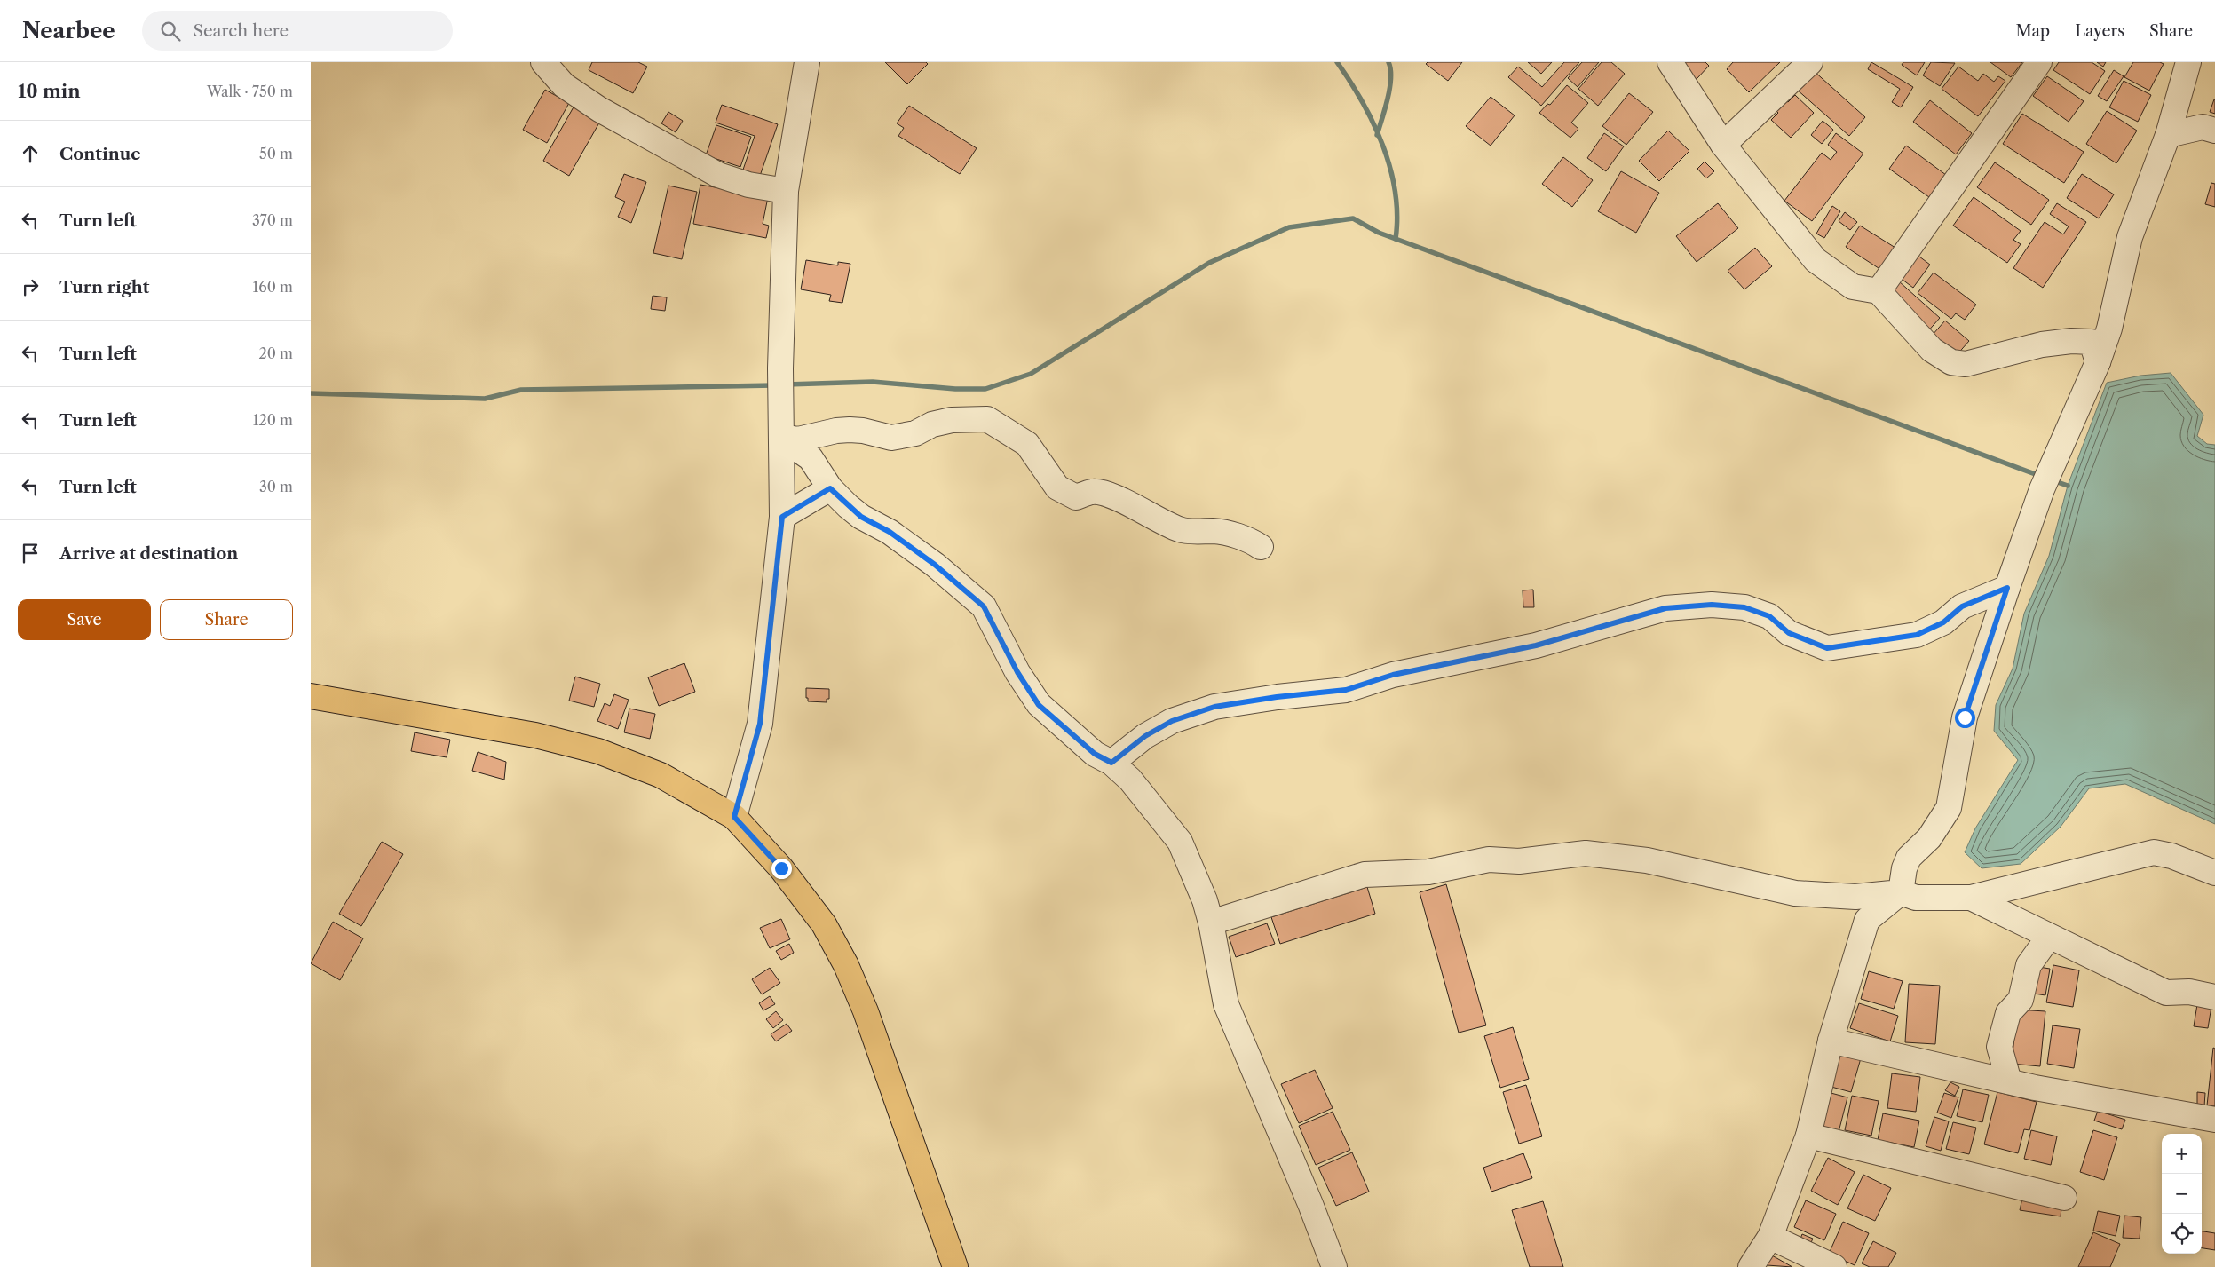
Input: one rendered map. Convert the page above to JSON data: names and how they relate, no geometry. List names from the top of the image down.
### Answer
{
  "page": {
    "header": "Nearbee",
    "search": "Search here",
    "nav": ["Map", "Layers", "Share"],
    "heading": ["10 min", "Walk · 750 m"],
    "list": [
      ["Continue", "50 m"],
      ["Turn left", "370 m"],
      ["Turn right", "160 m"],
      ["Turn left", "20 m"],
      ["Turn left", "120 m"],
      ["Turn left", "30 m"],
      "Arrive at destination"
    ],
    "buttons": ["Save", "Share"],
    "map_buttons": ["+", "−"]
  }
}
